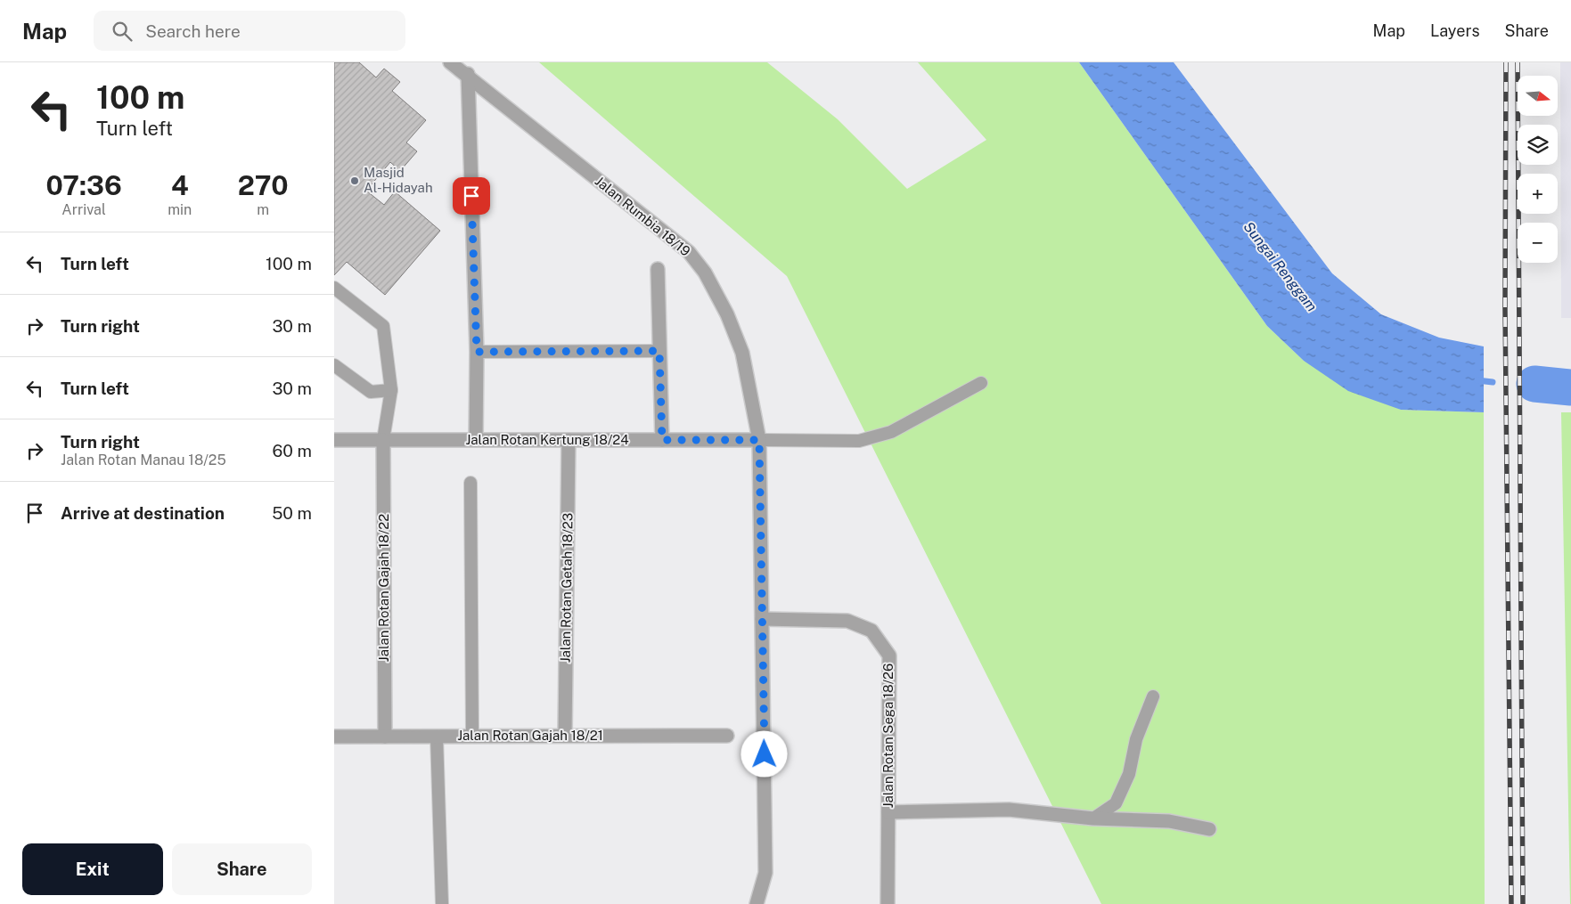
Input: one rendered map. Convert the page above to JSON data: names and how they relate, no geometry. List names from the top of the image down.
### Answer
{
  "streets": {
    "street": [
      "Jalan Rumbia 18/19",
      "Jalan Rotan Kertung 18/24",
      "Jalan Rotan Gajah 18/22",
      "Jalan Rotan Getah 18/23",
      "Jalan Rotan Gajah 18/21",
      "Jalan Rotan Sega 18/26"
    ]
  },
  "crossings": [
    ["Jalan Rumbia 18/19", "Jalan Rotan Kertung 18/24"],
    ["Jalan Rumbia 18/19", "Jalan Rotan Sega 18/26"],
    ["Jalan Rotan Kertung 18/24", "Jalan Rotan Gajah 18/22"],
    ["Jalan Rotan Kertung 18/24", "Jalan Rotan Getah 18/23"],
    ["Jalan Rotan Gajah 18/22", "Jalan Rotan Gajah 18/21"],
    ["Jalan Rotan Getah 18/23", "Jalan Rotan Gajah 18/21"]
  ],
  "water": ["Sungai Renggam"],
  "places": ["Masjid Al-Hidayah"],
  "north": "right",
  "page": {
    "header": "Map",
    "search": "Search here",
    "nav": ["Map", "Layers", "Share"],
    "turn": ["100 m", "Turn left"],
    "map_buttons": ["+", "−"],
    "eta": [
      "07:36",
      "Arrival",
      "4",
      "min",
      "270",
      "m"
    ],
    "list": [
      {
        "name": "Turn left",
        "value": "100 m"
      },
      {
        "name": "Turn right",
        "value": "30 m"
      },
      {
        "name": "Turn left",
        "value": "30 m"
      },
      {
        "name": "Turn right",
        "note": "Jalan Rotan Manau 18/25",
        "value": "60 m"
      },
      {
        "name": "Arrive at destination",
        "value": "50 m"
      }
    ],
    "buttons": ["Exit", "Share"]
  }
}
